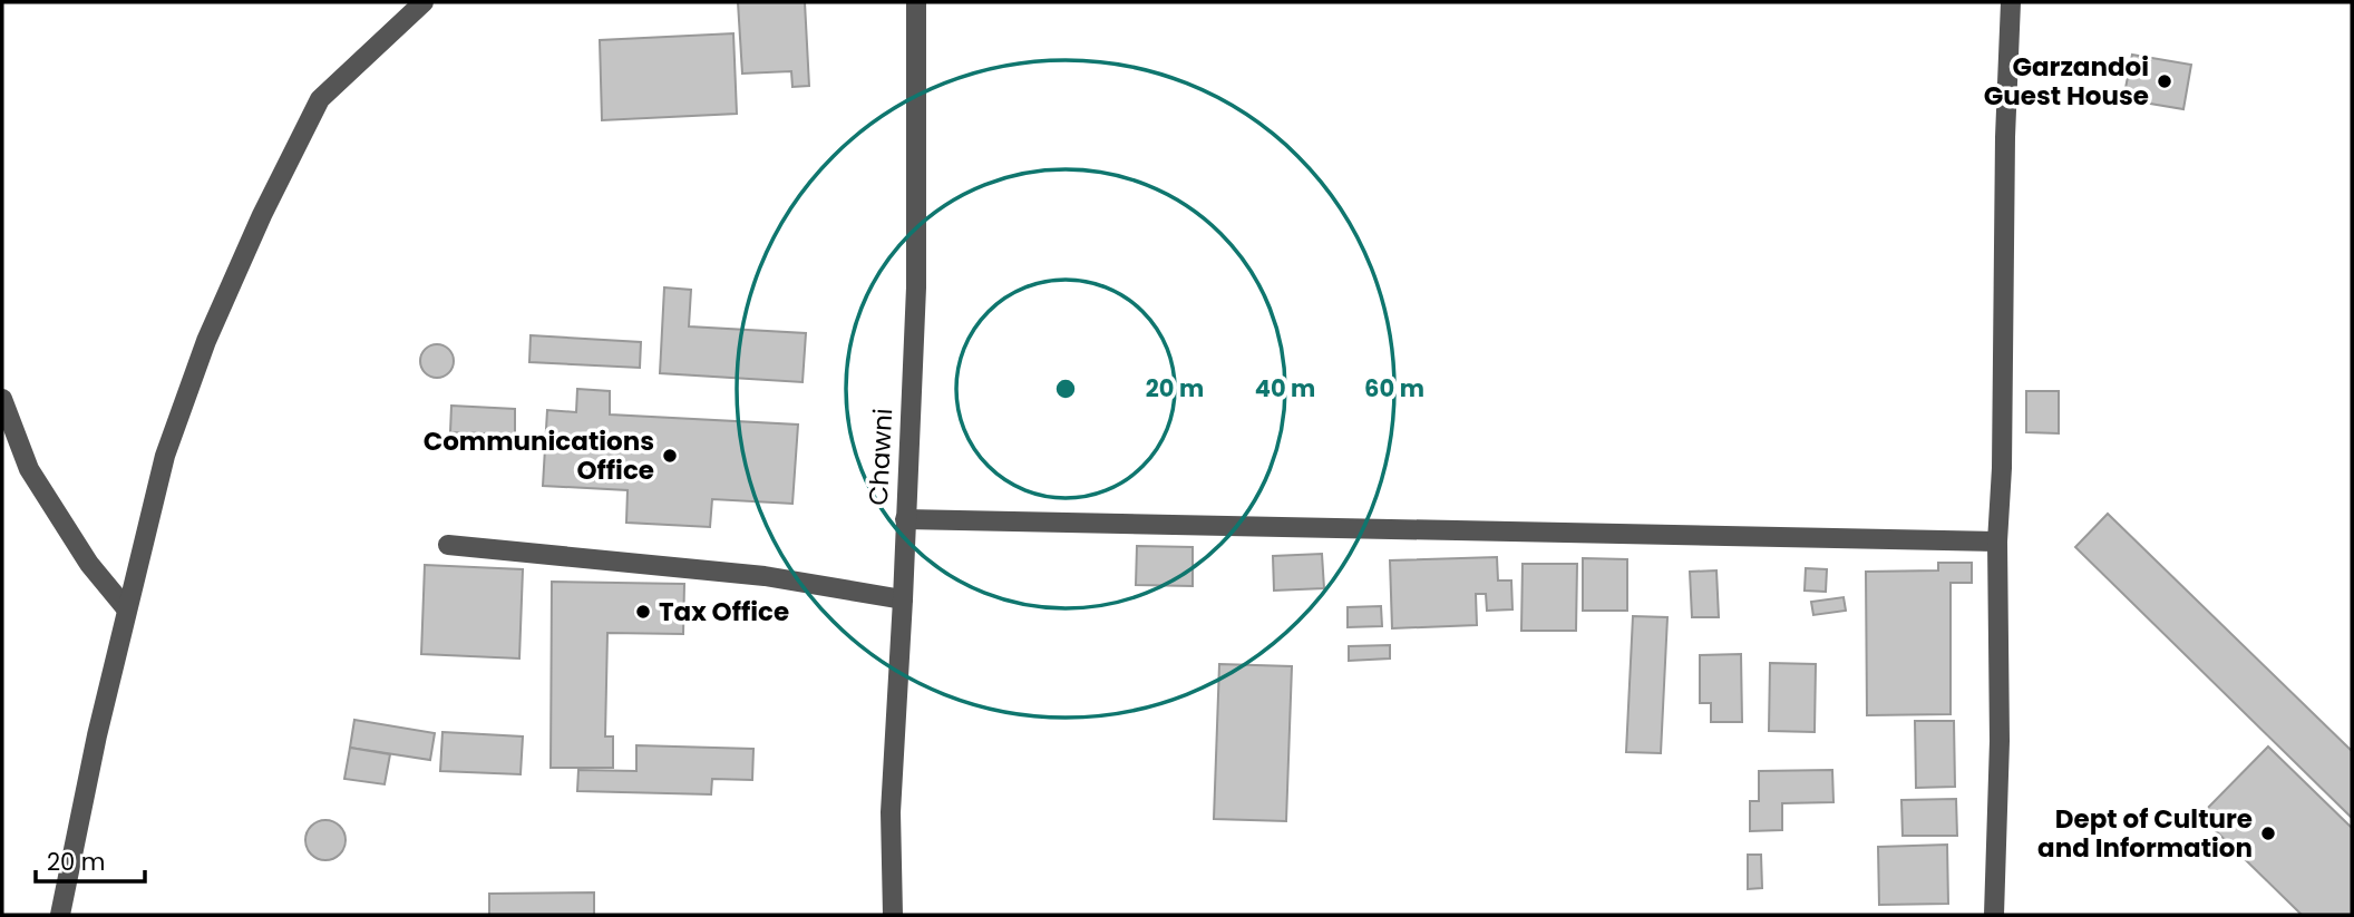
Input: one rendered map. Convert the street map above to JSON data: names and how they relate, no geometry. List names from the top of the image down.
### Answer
{
  "streets": {
    "street": ["Chawni"]
  },
  "places": [
    "Garzandoi Guest House",
    "Communications Office",
    "Tax Office",
    "Dept of Culture and Information"
  ],
  "scale_bar": "20 m",
  "rings": ["20 m", "40 m", "60 m"]
}
